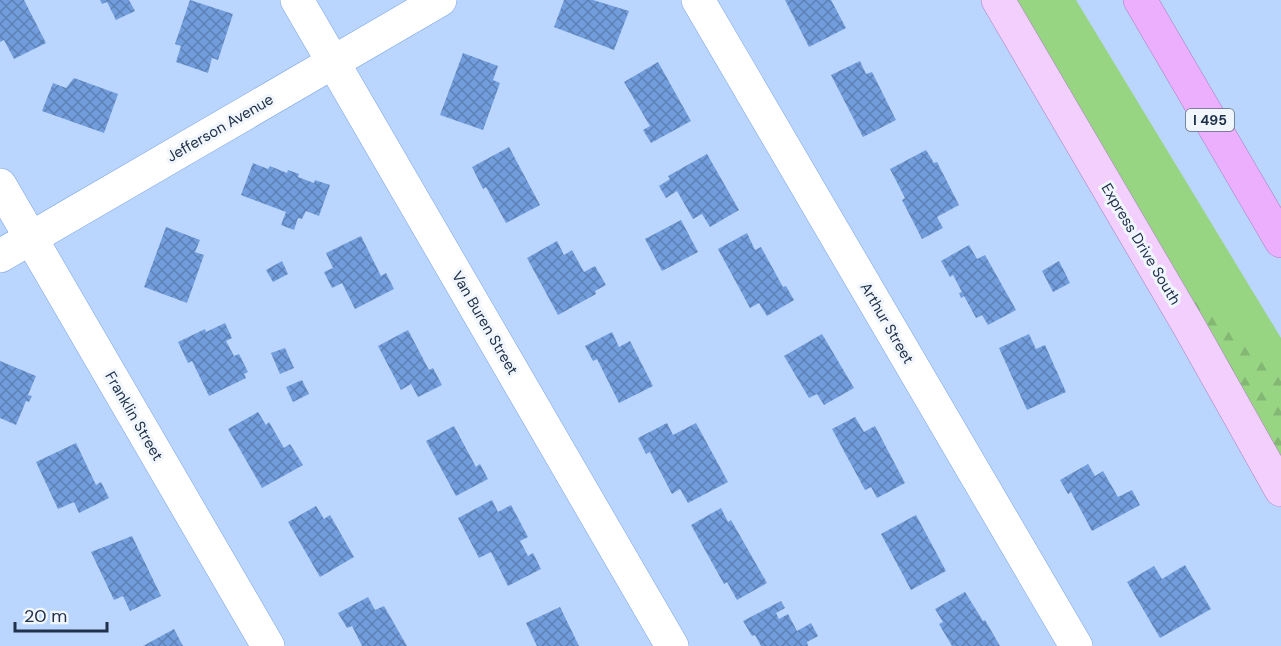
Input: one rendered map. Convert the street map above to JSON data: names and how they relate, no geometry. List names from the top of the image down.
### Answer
{
  "streets": {
    "highway": ["I 495"],
    "main road": ["Express Drive South"],
    "street": [
      "Jefferson Avenue",
      "Van Buren Street",
      "Arthur Street",
      "Franklin Street"
    ]
  },
  "crossings": [
    ["Jefferson Avenue", "Van Buren Street"],
    ["Jefferson Avenue", "Franklin Street"]
  ],
  "scale_bar": "20 m"
}
